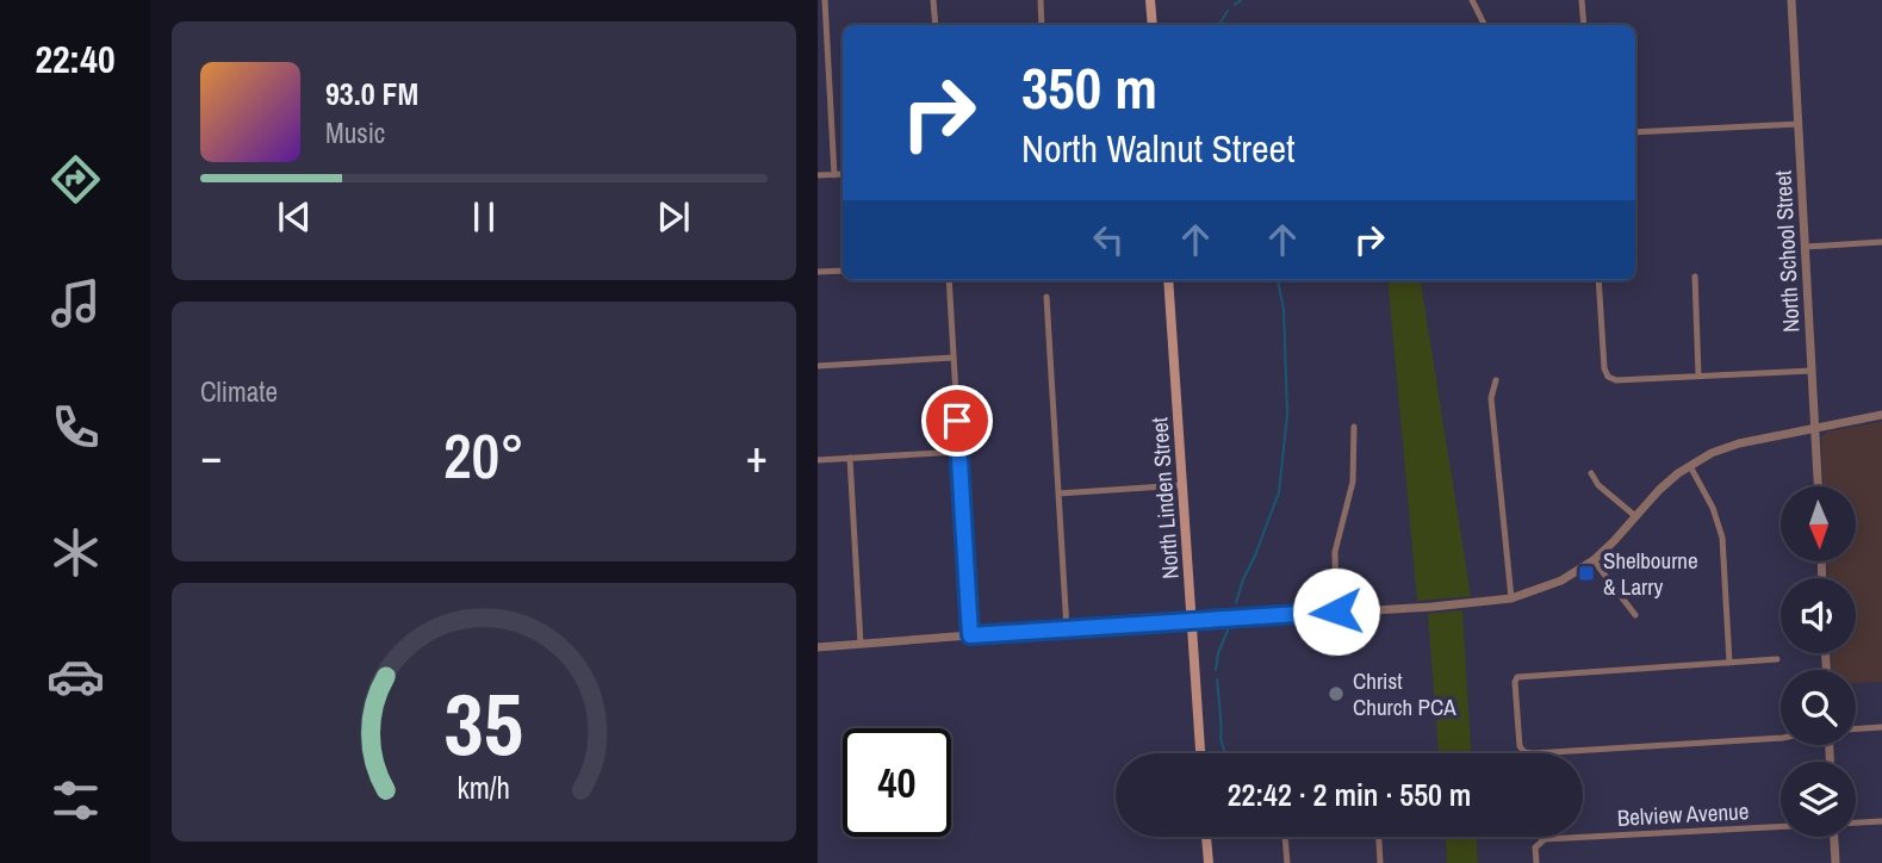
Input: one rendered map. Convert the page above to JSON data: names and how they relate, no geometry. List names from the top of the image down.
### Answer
{
  "streets": {
    "main road": ["North Linden Street"],
    "street": ["North School Street", "Belview Avenue"]
  },
  "places": {
    "transit": ["Shelbourne & Larry"],
    "other": ["Christ Church PCA"]
  },
  "north": "bottom",
  "page": {
    "tabs": "22:40",
    "turn": ["350 m", "North Walnut Street"],
    "song": ["93.0 FM", "Music"],
    "tile": "Climate",
    "heat": ["−", "20°", "+"],
    "limit": "40",
    "trip": "22:42 · 2 min · 550 m",
    "gauge": ["35", "km/h"]
  }
}
